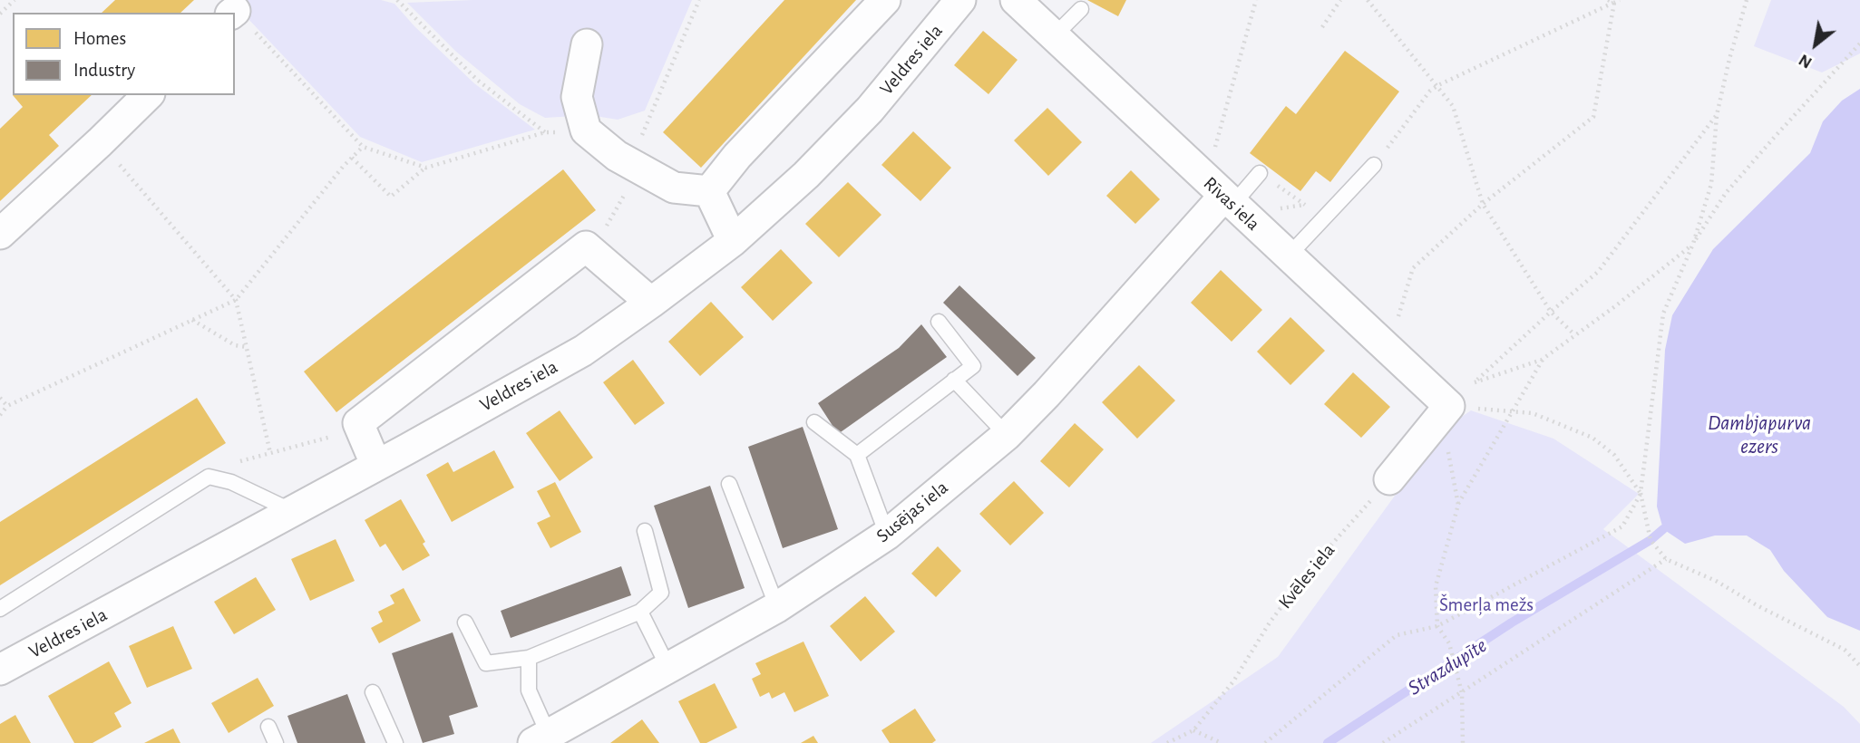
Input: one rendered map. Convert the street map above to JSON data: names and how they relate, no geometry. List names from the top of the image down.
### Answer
{
  "streets": {
    "street": ["Veldres iela", "Rīvas iela", "Susējas iela"],
    "path": ["Kvēles iela"]
  },
  "crossings": [
    ["Rīvas iela", "Susējas iela"]
  ],
  "water": ["Dambjapurva ezers", "Strazdupīte"],
  "parks": ["Šmerļa mežs"],
  "legend": ["Homes", "Industry"],
  "north": "bottom left"
}
